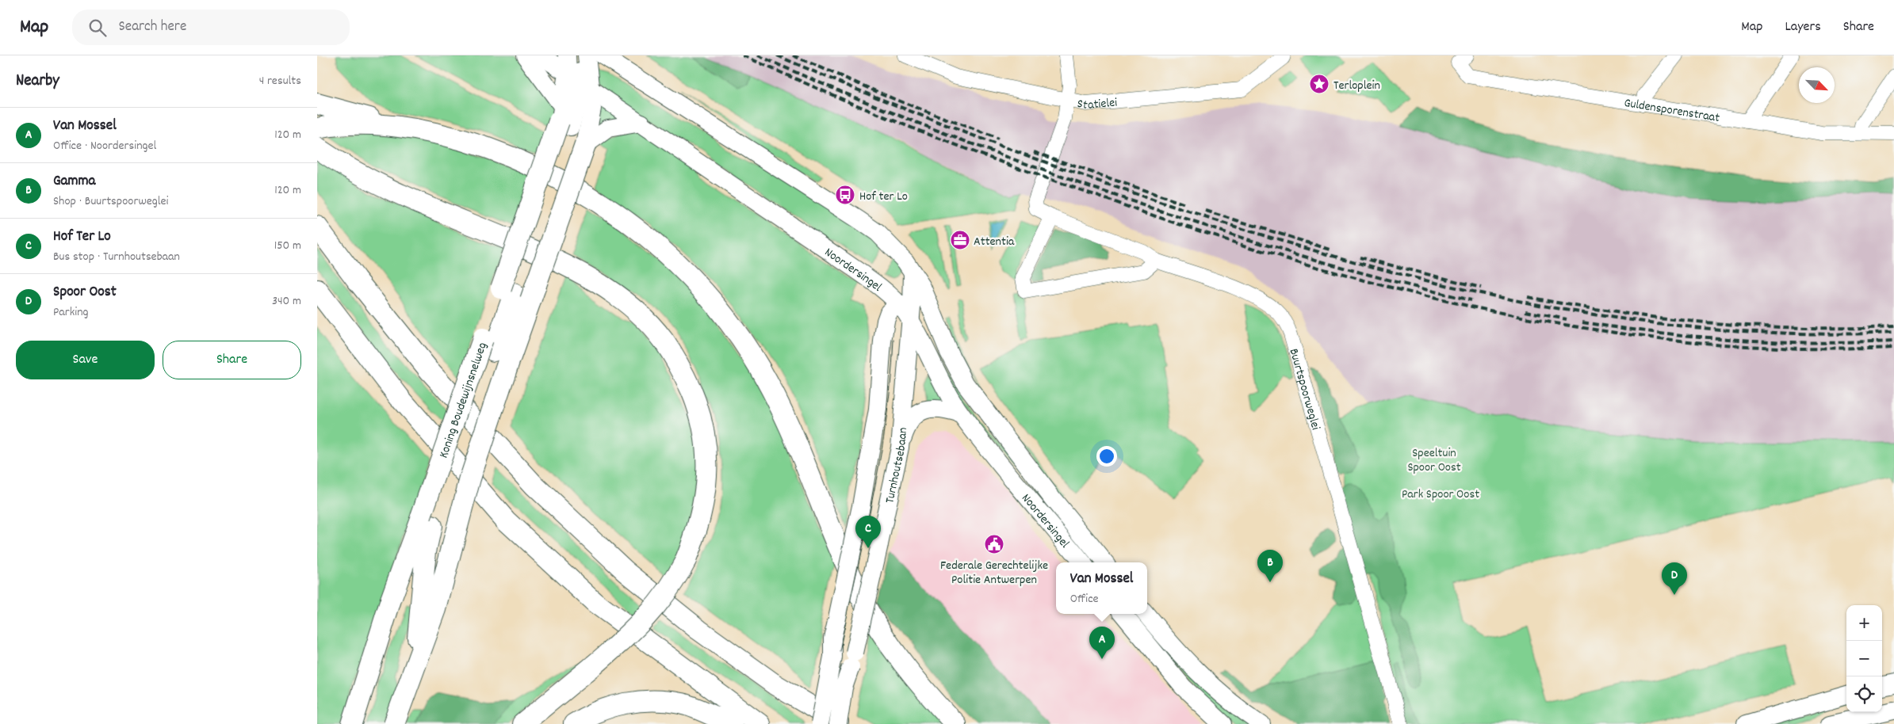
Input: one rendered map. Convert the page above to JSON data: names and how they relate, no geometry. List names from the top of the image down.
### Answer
{
  "streets": {
    "highway": ["Koning Boudewijnsnelweg"],
    "main road": ["Noordersingel", "Turnhoutsebaan"],
    "street": ["Statielei", "Guldensporenstraat", "Buurtspoorweglei"]
  },
  "crossings": [
    ["Statielei", "Buurtspoorweglei"],
    ["Noordersingel", "Turnhoutsebaan"]
  ],
  "parks": ["Speeltuin Spoor Oost", "Park Spoor Oost"],
  "places": {
    "place": ["Terloplein"],
    "bus stop": ["Hof ter Lo"],
    "office": ["Attentia"],
    "public building": ["Federale Gerechtelijke Politie Antwerpen"]
  },
  "north": "bottom right",
  "page": {
    "header": "Map",
    "search": "Search here",
    "nav": ["Map", "Layers", "Share"],
    "heading": ["Nearby", "4 results"],
    "list": [
      {
        "mark": "A",
        "name": "Van Mossel",
        "note": "Office · Noordersingel",
        "value": "120 m"
      },
      {
        "mark": "B",
        "name": "Gamma",
        "note": "Shop · Buurtspoorweglei",
        "value": "120 m"
      },
      {
        "mark": "C",
        "name": "Hof Ter Lo",
        "note": "Bus stop · Turnhoutsebaan",
        "value": "150 m"
      },
      {
        "mark": "D",
        "name": "Spoor Oost",
        "note": "Parking",
        "value": "340 m"
      }
    ],
    "buttons": ["Save", "Share"],
    "pins": [
      "C",
      "B",
      "D",
      "A"
    ],
    "popup": ["Van Mossel", "Office"],
    "map_buttons": ["+", "−"]
  }
}
